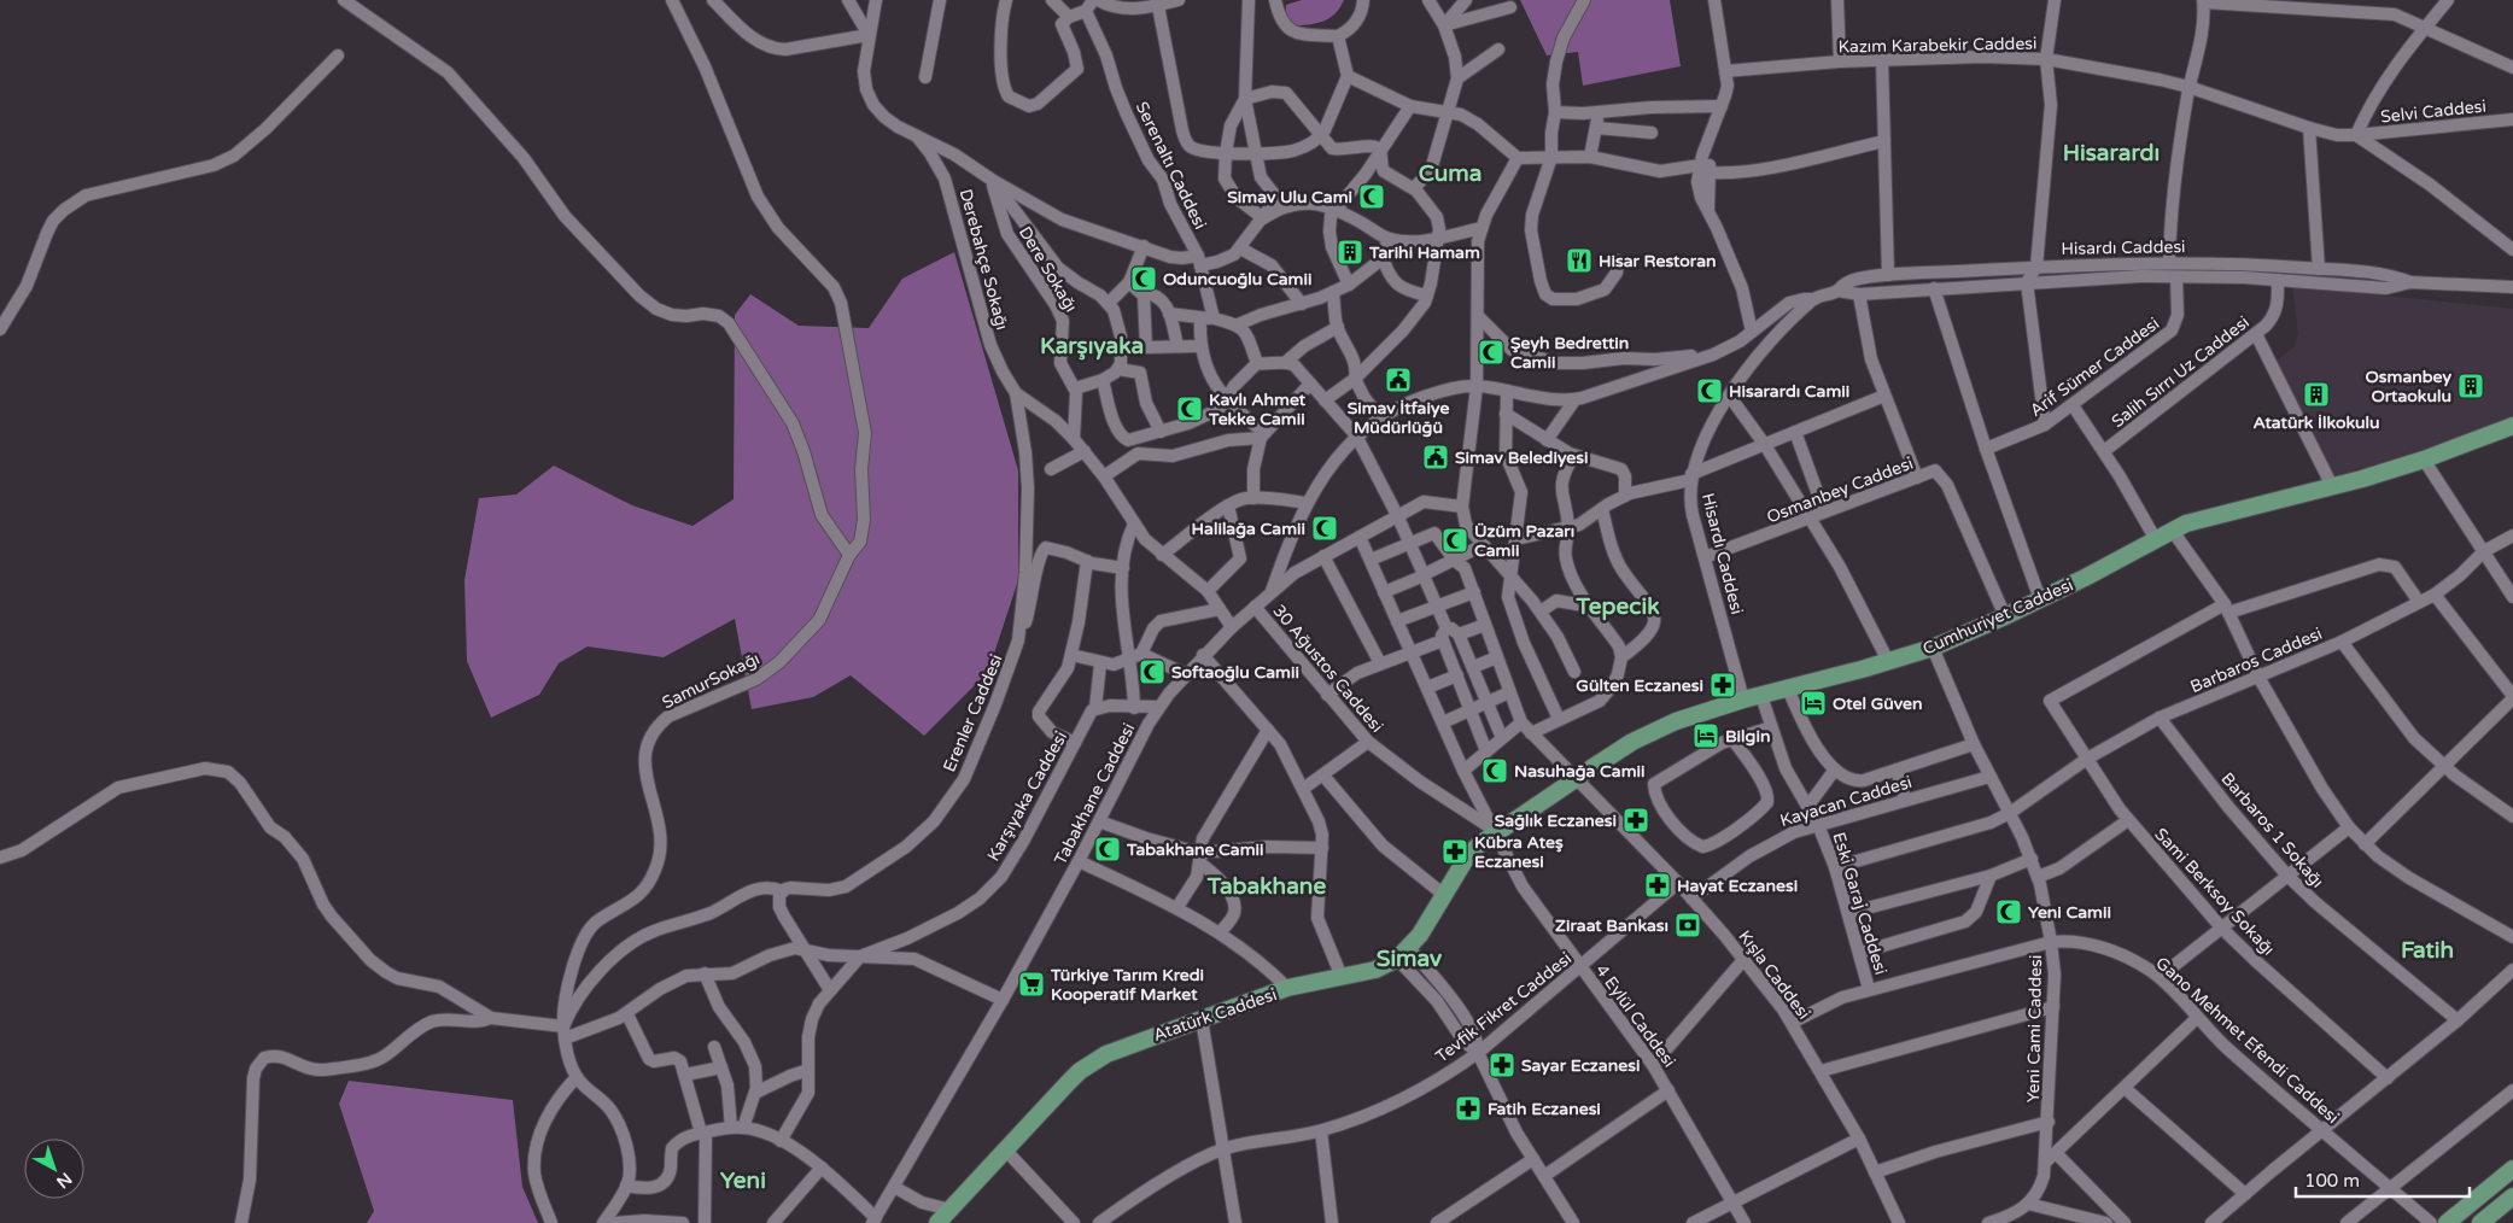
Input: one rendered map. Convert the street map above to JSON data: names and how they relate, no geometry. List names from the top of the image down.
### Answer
{
  "streets": {
    "main road": ["Cumhuriyet Caddesi", "Atatürk Caddesi"],
    "street": [
      "Kazım Karabekir Caddesi",
      "Selvi Caddesi",
      "Serenaltı Caddesi",
      "Hisardı Caddesi",
      "Derebahçe Sokağı",
      "Dere Sokağı",
      "Arif Sümer Caddesi",
      "Salih Sırrı Uz Caddesi",
      "Osmanbey Caddesi",
      "Barbaros Caddesi",
      "30 Ağustos Caddesi",
      "SamurSokağı",
      "Erenler Caddesi",
      "Tabakhane Caddesi",
      "Karşıyaka Caddesi",
      "Kayacan Caddesi",
      "Barbaros 1 Sokağı",
      "Sami Berksoy Sokağı",
      "Eski Garaj Caddesi",
      "Kışla Caddesi",
      "Tevfik Fikret Caddesi",
      "4 Eylül Caddesi",
      "Yeni Cami Caddesi",
      "Gano Mehmet Efendi Caddesi"
    ]
  },
  "crossings": [
    ["Kazım Karabekir Caddesi", "Selvi Caddesi"],
    ["Hisardı Caddesi", "Arif Sümer Caddesi"],
    ["Hisardı Caddesi", "Salih Sırrı Uz Caddesi"],
    ["Hisardı Caddesi", "Osmanbey Caddesi"],
    ["Hisardı Caddesi", "Cumhuriyet Caddesi"],
    ["Derebahçe Sokağı", "Erenler Caddesi"],
    ["Osmanbey Caddesi", "Cumhuriyet Caddesi"],
    ["Cumhuriyet Caddesi", "30 Ağustos Caddesi"],
    ["Cumhuriyet Caddesi", "Eski Garaj Caddesi"],
    ["Cumhuriyet Caddesi", "Kışla Caddesi"],
    ["Cumhuriyet Caddesi", "4 Eylül Caddesi"],
    ["Cumhuriyet Caddesi", "Yeni Cami Caddesi"],
    ["Barbaros Caddesi", "Barbaros 1 Sokağı"],
    ["Barbaros Caddesi", "Sami Berksoy Sokağı"],
    ["Barbaros Caddesi", "Eski Garaj Caddesi"],
    ["Barbaros Caddesi", "Yeni Cami Caddesi"],
    ["30 Ağustos Caddesi", "Tabakhane Caddesi"],
    ["30 Ağustos Caddesi", "4 Eylül Caddesi"],
    ["SamurSokağı", "Erenler Caddesi"],
    ["Tabakhane Caddesi", "4 Eylül Caddesi"],
    ["Kayacan Caddesi", "Eski Garaj Caddesi"],
    ["Kayacan Caddesi", "Kışla Caddesi"],
    ["Kayacan Caddesi", "Yeni Cami Caddesi"],
    ["Eski Garaj Caddesi", "Gano Mehmet Efendi Caddesi"],
    ["Kışla Caddesi", "Tevfik Fikret Caddesi"],
    ["Kışla Caddesi", "Gano Mehmet Efendi Caddesi"],
    ["Tevfik Fikret Caddesi", "4 Eylül Caddesi"],
    ["Yeni Cami Caddesi", "Gano Mehmet Efendi Caddesi"]
  ],
  "districts": [
    "Hisarardı",
    "Cuma",
    "Karşıyaka",
    "Tepecik",
    "Tabakhane",
    "Fatih",
    "Simav",
    "Yeni"
  ],
  "places": {
    "mosque": [
      "Simav Ulu Cami",
      "Oduncuoğlu Camii",
      "Şeyh Bedrettin Camii",
      "Hisarardı Camii",
      "Kavlı Ahmet Tekke Camii",
      "Halilağa Camii",
      "Üzüm Pazarı Camii",
      "Softaoğlu Camii",
      "Nasuhağa Camii",
      "Tabakhane Camii",
      "Yeni Camii"
    ],
    "building": ["Tarihi Hamam", "Osmanbey Ortaokulu", "Atatürk İlkokulu"],
    "restaurant": ["Hisar Restoran"],
    "public building": ["Simav İtfaiye Müdürlüğü", "Simav Belediyesi"],
    "pharmacy": [
      "Gülten Eczanesi",
      "Sağlık Eczanesi",
      "Kübra Ateş Eczanesi",
      "Hayat Eczanesi",
      "Sayar Eczanesi",
      "Fatih Eczanesi"
    ],
    "hotel": ["Otel Güven", "Bilgin"],
    "bank": ["Ziraat Bankası"],
    "supermarket": ["Türkiye Tarım Kredi Kooperatif Market"]
  },
  "scale_bar": "100 m",
  "north": "bottom right"
}
